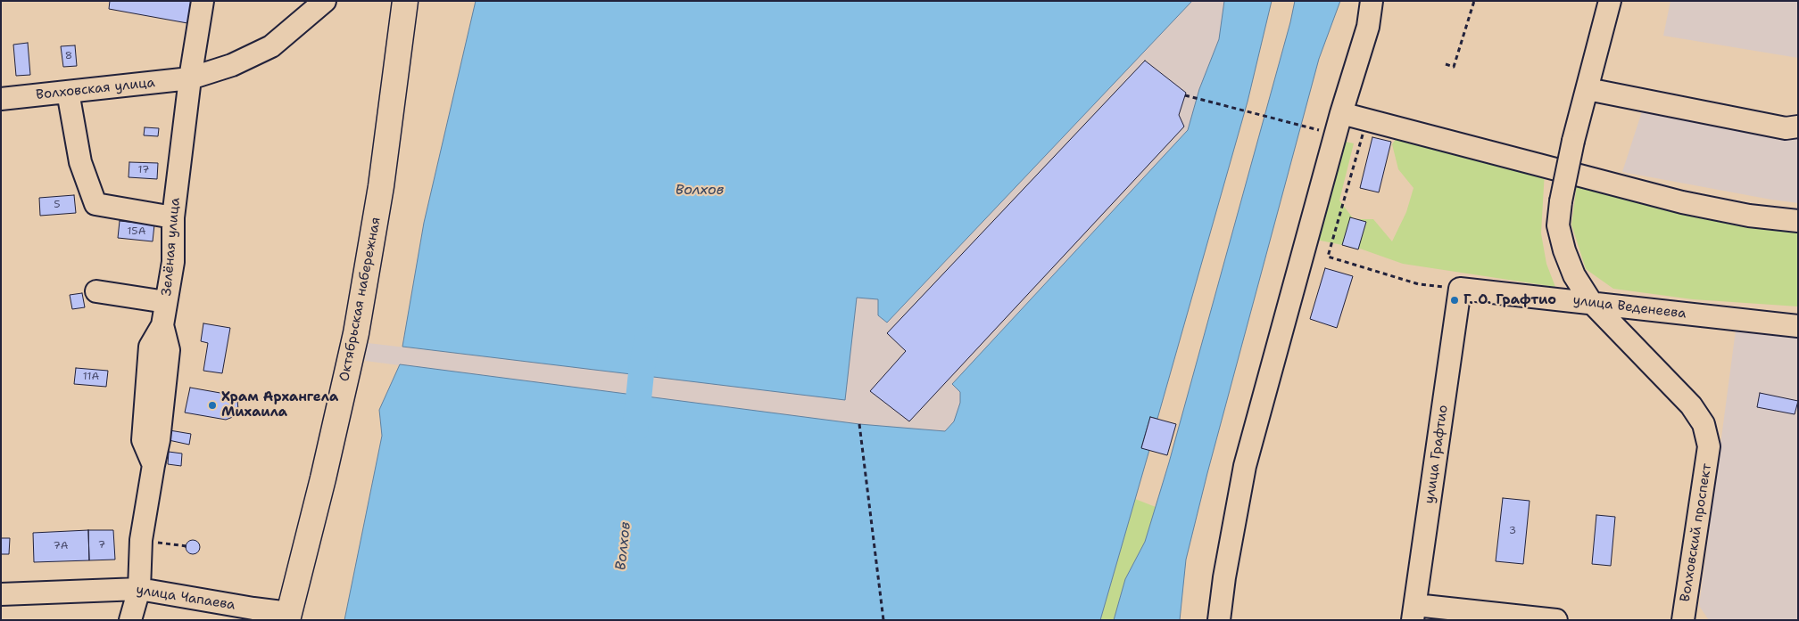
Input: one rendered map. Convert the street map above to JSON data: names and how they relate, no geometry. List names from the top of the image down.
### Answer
{
  "streets": {
    "main road": ["Октябрьская набережная"],
    "street": [
      "Волховская улица",
      "Зелёная улица",
      "улица Веденеева",
      "улица Графтио",
      "Волховский проспект",
      "улица Чапаева"
    ]
  },
  "crossings": [
    ["Волховская улица", "Зелёная улица"],
    ["Зелёная улица", "улица Чапаева"],
    ["Октябрьская набережная", "улица Чапаева"],
    ["улица Веденеева", "улица Графтио"],
    ["улица Веденеева", "Волховский проспект"]
  ],
  "water": ["Волхов"],
  "places": ["Г. О. Графтио", "Храм Архангела Михаила"],
  "house_numbers": [
    "8",
    "17",
    "5",
    "15А",
    "11А",
    "3",
    "7",
    "7А"
  ]
}
